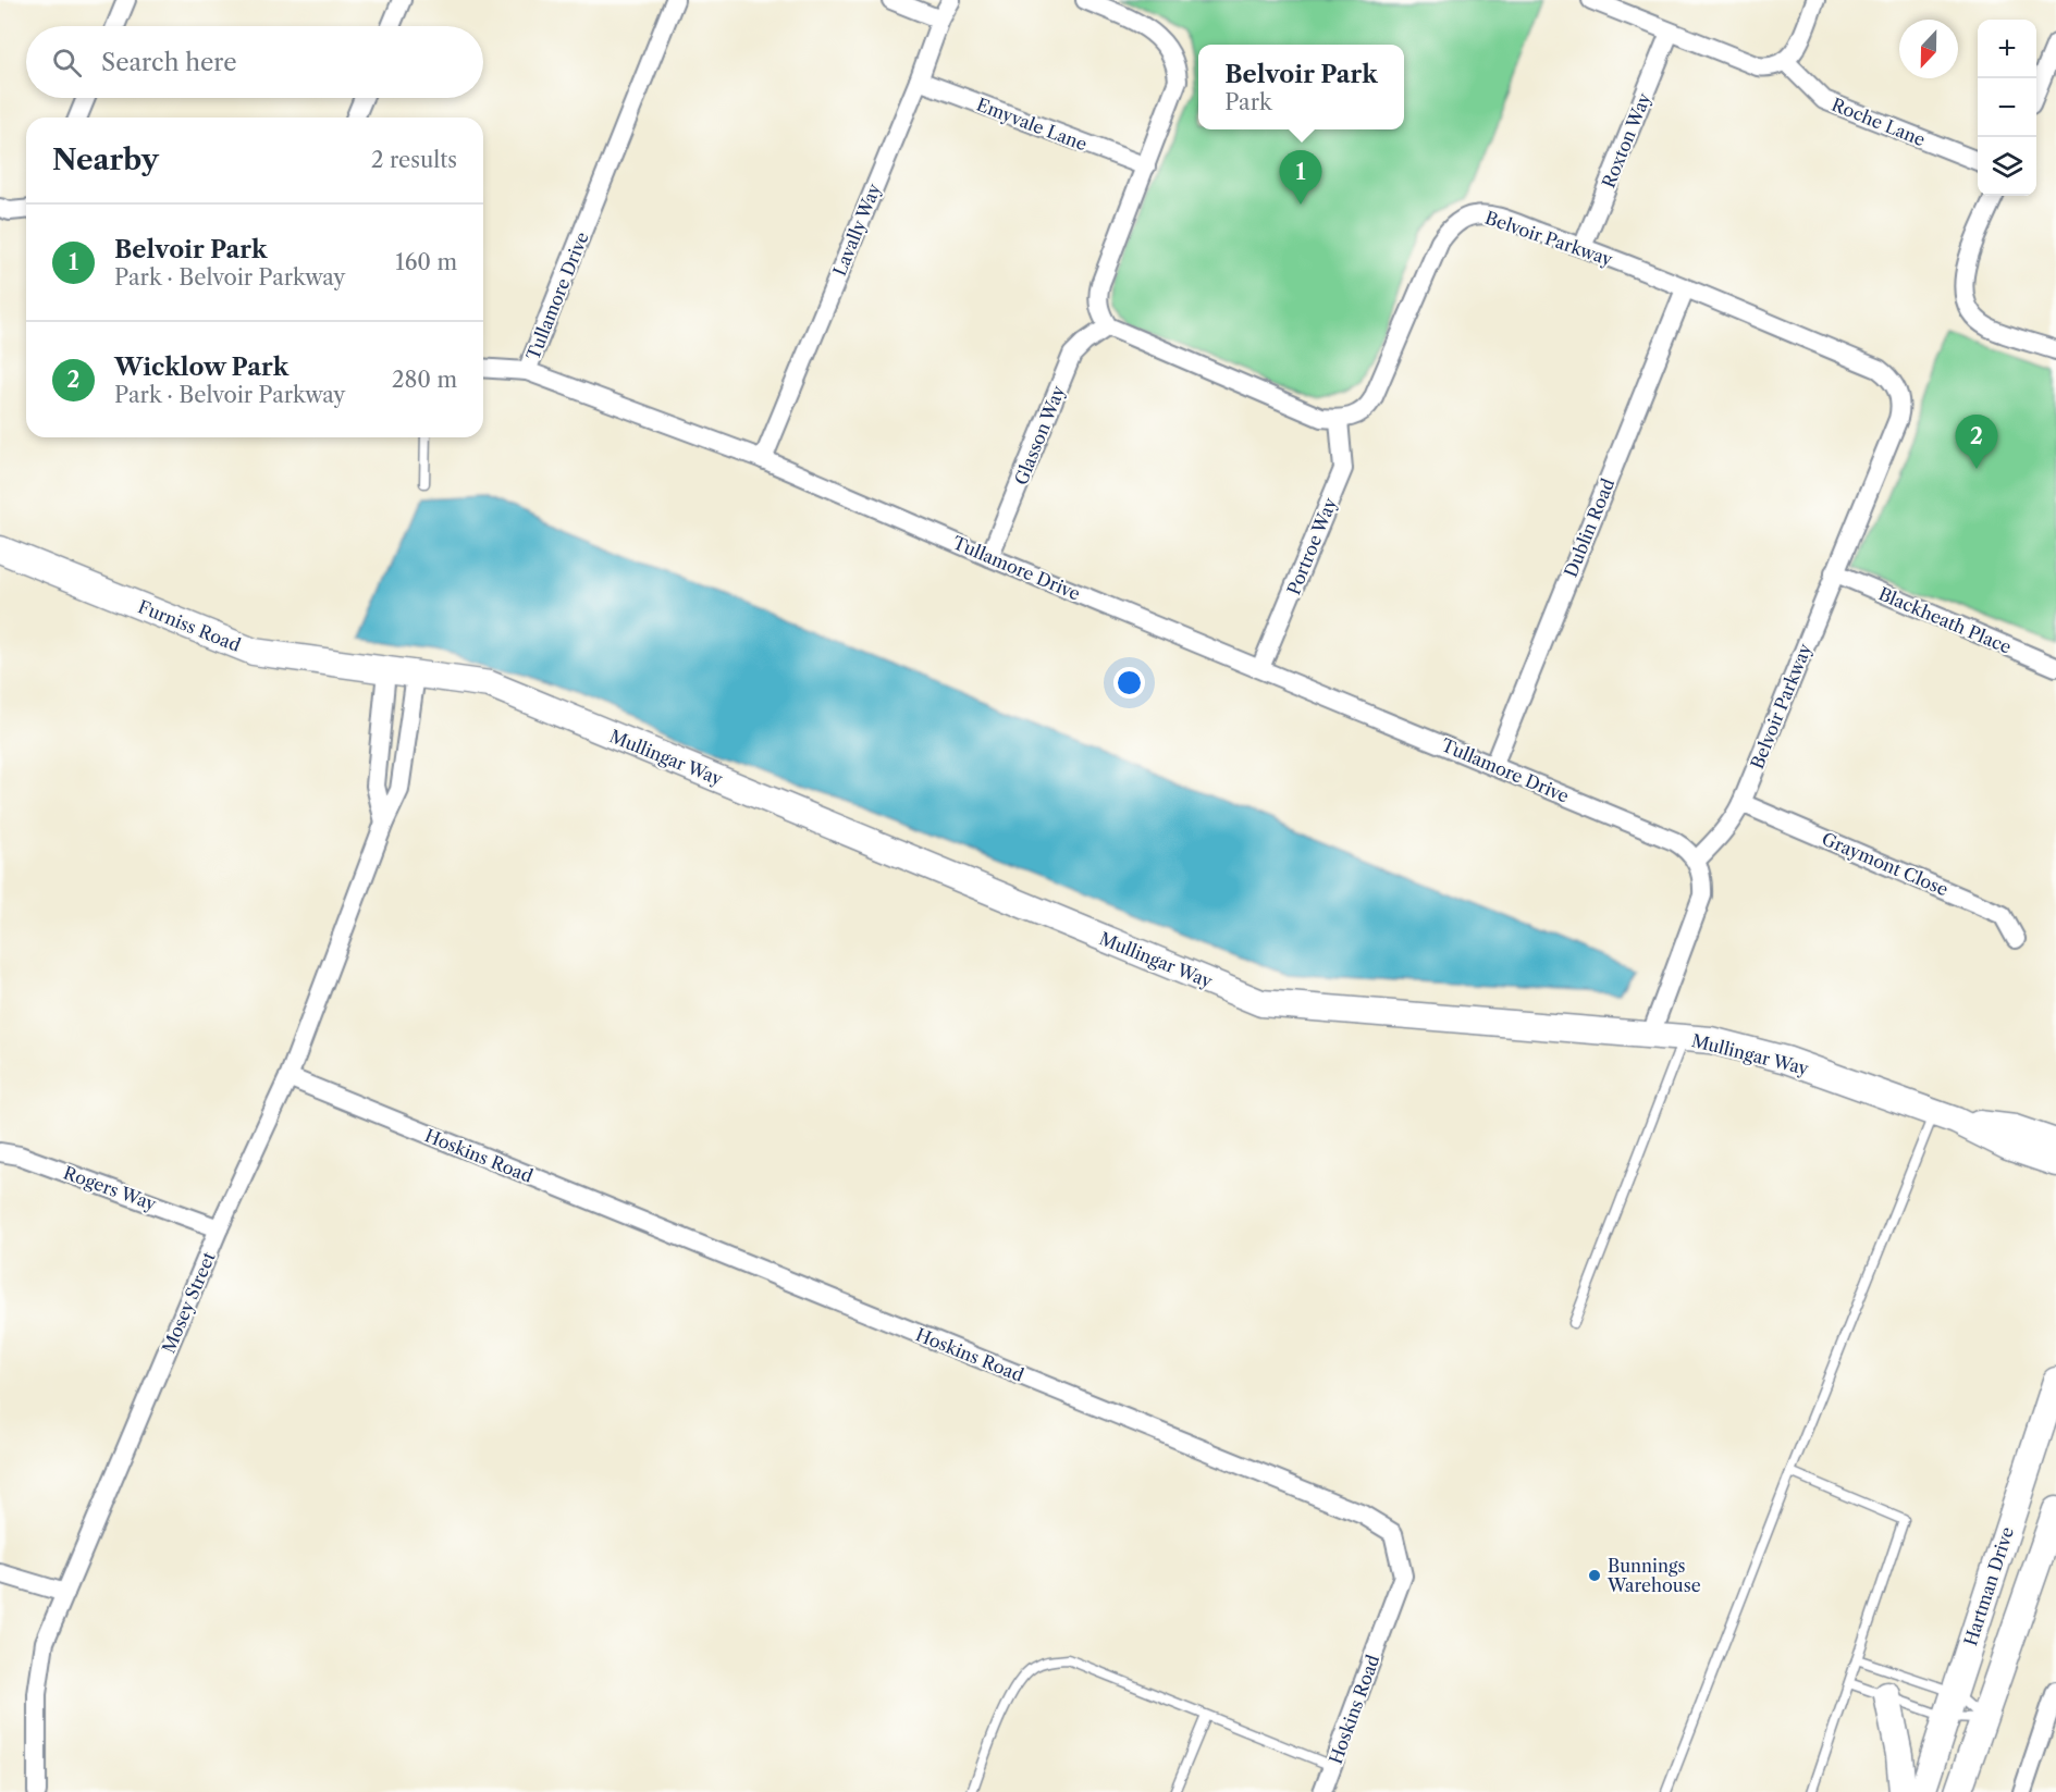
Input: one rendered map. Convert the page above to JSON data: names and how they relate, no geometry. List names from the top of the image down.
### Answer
{
  "streets": {
    "street": [
      "Roche Lane",
      "Emyvale Lane",
      "Roxton Way",
      "Lavally Way",
      "Belvoir Parkway",
      "Tullamore Drive",
      "Glasson Way",
      "Dublin Road",
      "Portroe Way",
      "Blackheath Place",
      "Furniss Road",
      "Mullingar Way",
      "Graymont Close",
      "Hoskins Road",
      "Rogers Way",
      "Mosey Street",
      "Hartman Drive"
    ]
  },
  "crossings": [
    ["Emyvale Lane", "Lavally Way"],
    ["Roxton Way", "Belvoir Parkway"],
    ["Lavally Way", "Tullamore Drive"],
    ["Belvoir Parkway", "Tullamore Drive"],
    ["Belvoir Parkway", "Dublin Road"],
    ["Belvoir Parkway", "Portroe Way"],
    ["Belvoir Parkway", "Blackheath Place"],
    ["Belvoir Parkway", "Graymont Close"],
    ["Tullamore Drive", "Glasson Way"],
    ["Tullamore Drive", "Dublin Road"],
    ["Tullamore Drive", "Portroe Way"],
    ["Furniss Road", "Mullingar Way"],
    ["Mullingar Way", "Mosey Street"],
    ["Hoskins Road", "Mosey Street"],
    ["Rogers Way", "Mosey Street"]
  ],
  "places": ["Bunnings Warehouse"],
  "north": "bottom",
  "page": {
    "map_buttons": ["+", "−"],
    "search": "Search here",
    "popup": ["Belvoir Park", "Park"],
    "heading": ["Nearby", "2 results"],
    "pins": ["1", "2"],
    "list": [
      {
        "mark": "1",
        "name": "Belvoir Park",
        "note": "Park · Belvoir Parkway",
        "value": "160 m"
      },
      {
        "mark": "2",
        "name": "Wicklow Park",
        "note": "Park · Belvoir Parkway",
        "value": "280 m"
      }
    ]
  }
}
